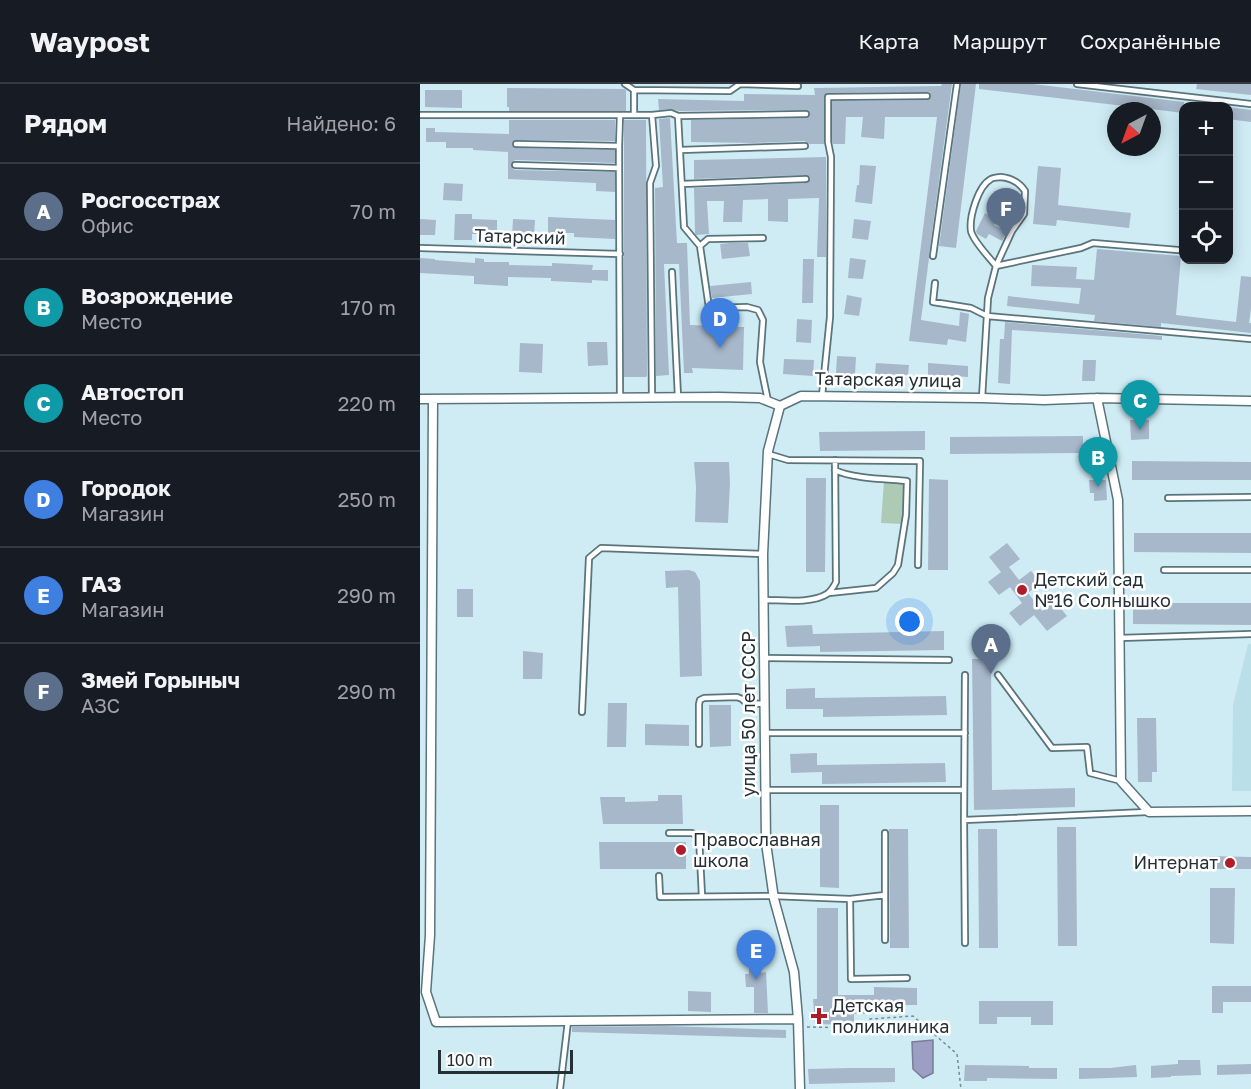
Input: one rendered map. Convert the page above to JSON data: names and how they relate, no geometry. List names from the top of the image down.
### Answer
{
  "streets": {
    "street": ["Татарская улица", "улица 50 лет СССР"],
    "lane": ["Татарский"]
  },
  "crossings": [
    ["Татарская улица", "улица 50 лет СССР"]
  ],
  "places": {
    "other": ["Детский сад №16 Солнышко", "Православная школа", "Интернат"],
    "health": ["Детская поликлиника"]
  },
  "scale_bar": "100 m",
  "north": "bottom left",
  "page": {
    "header": "Waypost",
    "nav": ["Карта", "Маршрут", "Сохранённые"],
    "heading": ["Рядом", "Найдено: 6"],
    "map_buttons": ["+", "−"],
    "list": [
      {
        "mark": "A",
        "name": "Росгосстрах",
        "note": "Офис",
        "value": "70 m"
      },
      {
        "mark": "B",
        "name": "Возрождение",
        "note": "Место",
        "value": "170 m"
      },
      {
        "mark": "C",
        "name": "Автостоп",
        "note": "Место",
        "value": "220 m"
      },
      {
        "mark": "D",
        "name": "Городок",
        "note": "Магазин",
        "value": "250 m"
      },
      {
        "mark": "E",
        "name": "ГАЗ",
        "note": "Магазин",
        "value": "290 m"
      },
      {
        "mark": "F",
        "name": "Змей Горыныч",
        "note": "АЗС",
        "value": "290 m"
      }
    ],
    "pins": [
      "F",
      "D",
      "C",
      "B",
      "A",
      "E"
    ],
    "scale": "100 m"
  }
}
